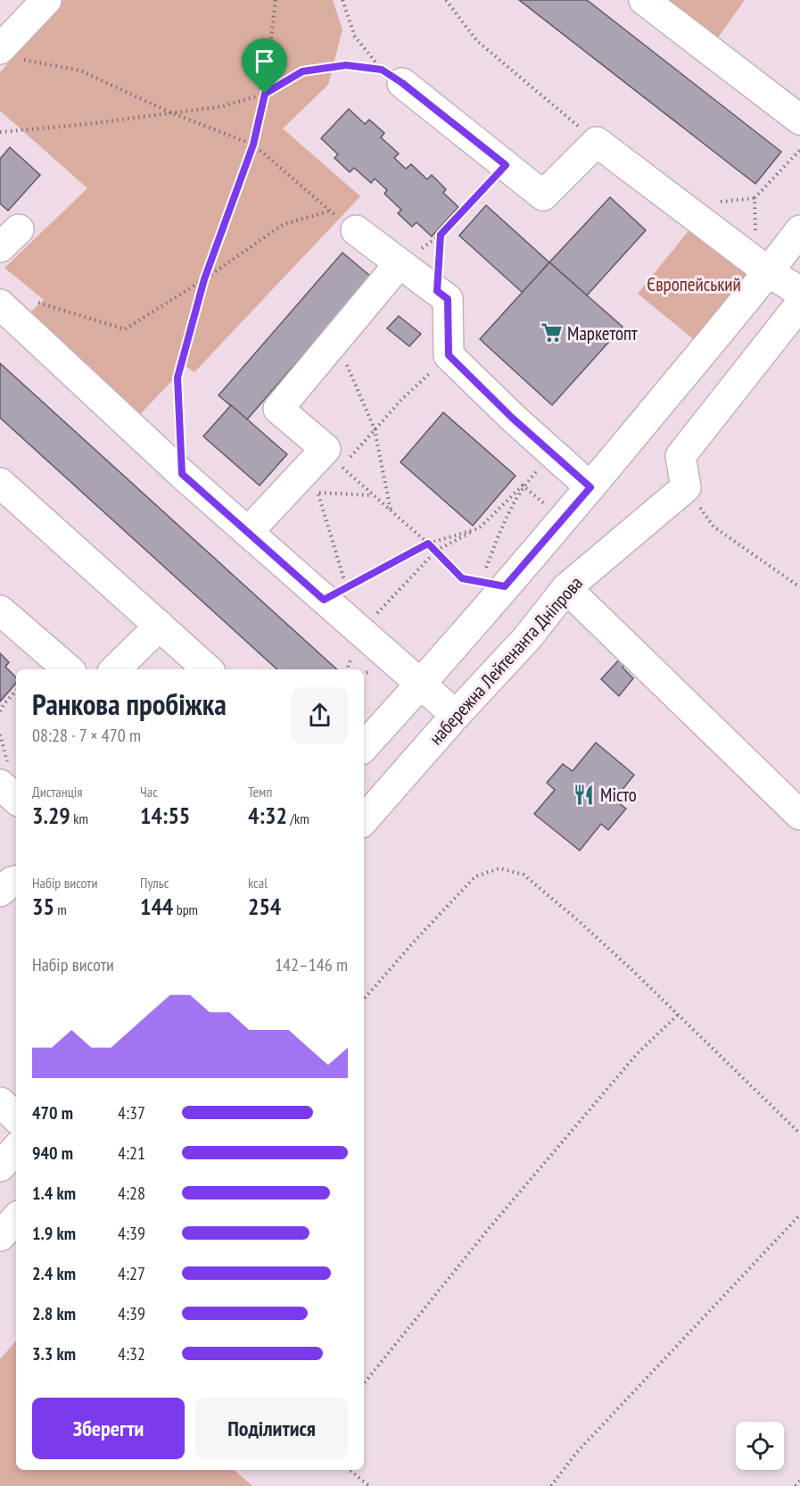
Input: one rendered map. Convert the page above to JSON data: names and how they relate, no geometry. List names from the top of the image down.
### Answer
{
  "streets": {
    "main road": ["набережна Лейтенанта Дніпрова"]
  },
  "parks": ["Європейський"],
  "places": {
    "supermarket": ["Маркетопт"],
    "restaurant": ["Місто"]
  },
  "page": {
    "heading": ["Ранкова пробіжка", "08:28 · 7 × 470 m"],
    "stats": [
      ["Дистанція", "3.29 km"],
      ["Час", "14:55"],
      ["Темп", "4:32 /km"],
      ["Набір висоти", "35 m"],
      ["Пульс", "144 bpm"],
      ["kcal", "254"]
    ],
    "chart": ["Набір висоти", "142–146 m"],
    "list": [
      {
        "name": "470 m",
        "note": "4:37"
      },
      {
        "name": "940 m",
        "note": "4:21"
      },
      {
        "name": "1.4 km",
        "note": "4:28"
      },
      {
        "name": "1.9 km",
        "note": "4:39"
      },
      {
        "name": "2.4 km",
        "note": "4:27"
      },
      {
        "name": "2.8 km",
        "note": "4:39"
      },
      {
        "name": "3.3 km",
        "note": "4:32"
      }
    ],
    "buttons": ["Зберегти", "Поділитися"]
  }
}
